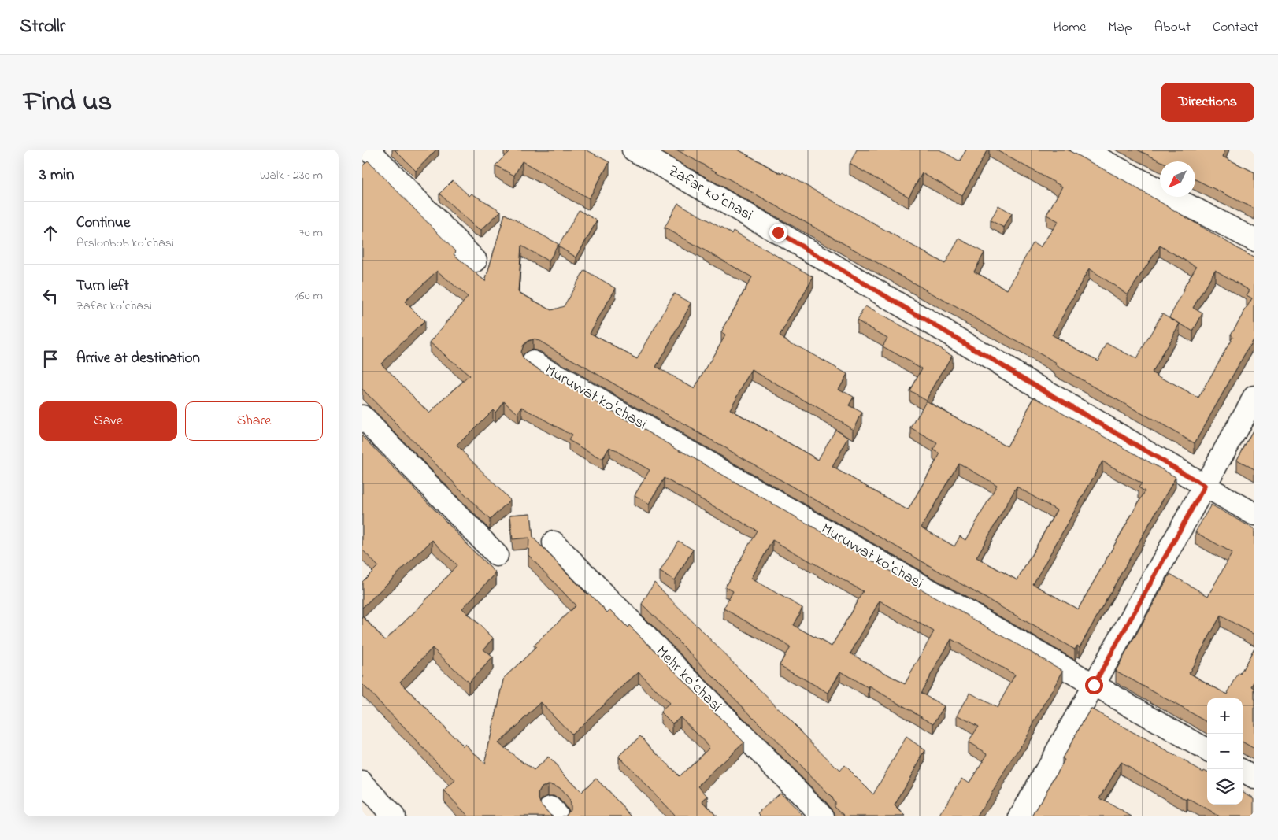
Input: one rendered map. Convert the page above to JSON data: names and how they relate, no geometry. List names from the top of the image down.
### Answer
{
  "streets": {
    "street": ["Zafar koʻchasi", "Muruvvat koʻchasi", "Mehr koʻchasi"]
  },
  "north": "bottom left",
  "page": {
    "header": "Strollr",
    "nav": [
      "Home",
      "Map",
      "About",
      "Contact"
    ],
    "title": "Find us",
    "buttons": [
      "Directions",
      ["Save", "Share"]
    ],
    "heading": ["3 min", "Walk · 230 m"],
    "list": [
      ["Continue", "Arslonbob koʻchasi", "70 m"],
      ["Turn left", "Zafar koʻchasi", "160 m"],
      "Arrive at destination"
    ],
    "map_buttons": ["+", "−"]
  }
}
